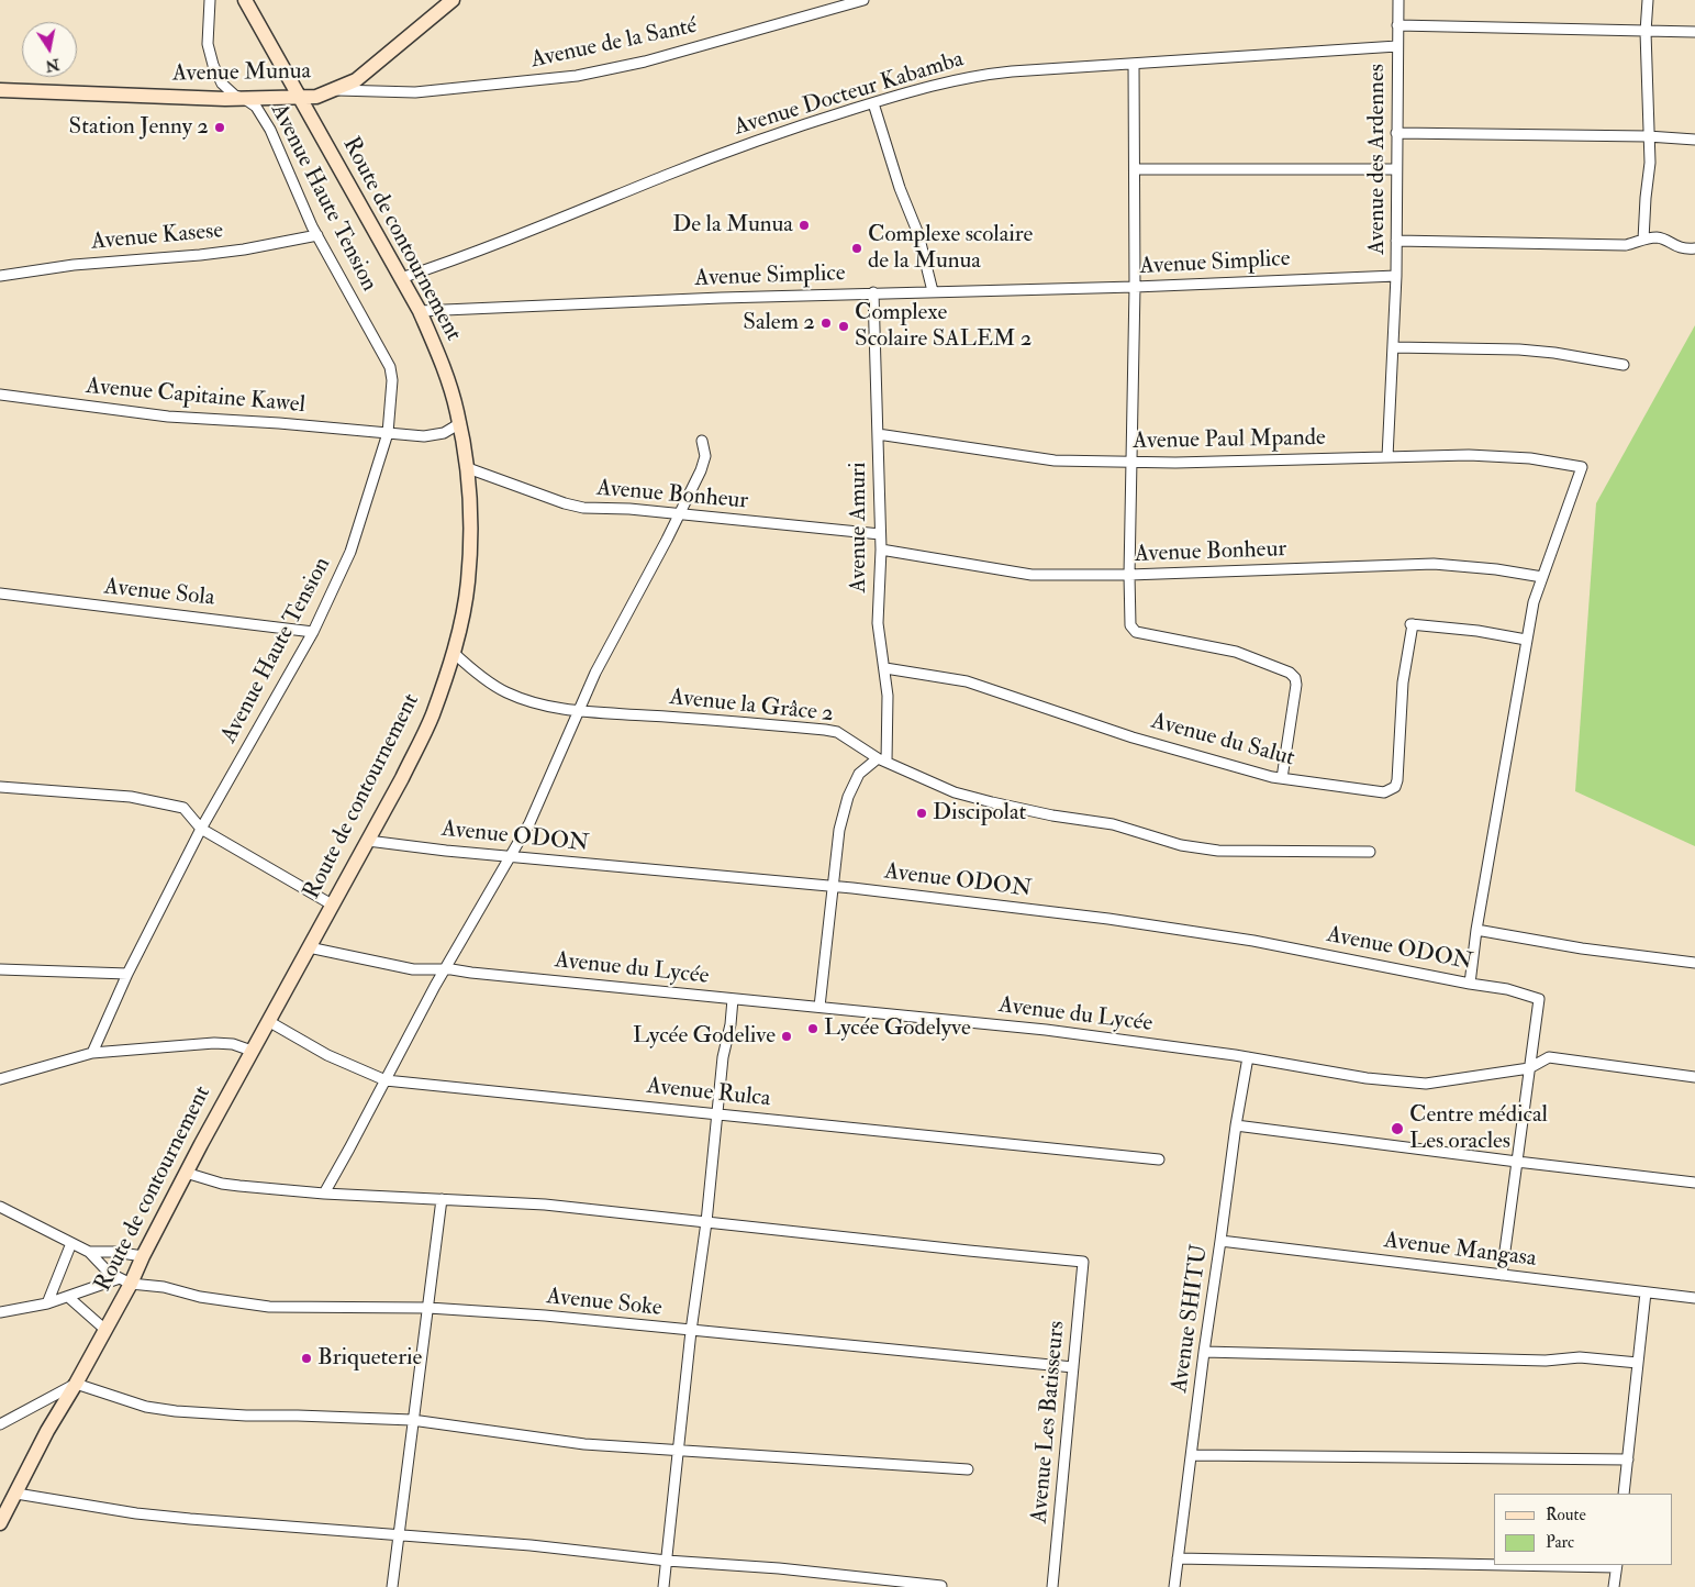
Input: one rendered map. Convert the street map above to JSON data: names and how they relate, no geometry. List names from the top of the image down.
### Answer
{
  "streets": {
    "street": [
      "Avenue de la Santé",
      "Avenue Munua",
      "Avenue Docteur Kabamba",
      "Avenue des Ardennes",
      "Avenue Haute Tension",
      "Avenue Kasese",
      "Route de contournement",
      "Avenue Simplice",
      "Avenue Capitaine Kawel",
      "Avenue Paul Mpande",
      "Avenue Bonheur",
      "Avenue Amuri",
      "Avenue Sola",
      "Avenue la Grâce 2",
      "Avenue du Salut",
      "Avenue ODON",
      "Avenue du Lycée",
      "Avenue Rulca",
      "Avenue Mangasa",
      "Avenue Soke",
      "Avenue SHITU",
      "Avenue Les Batisseurs"
    ]
  },
  "crossings": [
    ["Avenue de la Santé", "Avenue Munua"],
    ["Avenue Munua", "Avenue Haute Tension"],
    ["Avenue Munua", "Route de contournement"],
    ["Avenue Docteur Kabamba", "Avenue des Ardennes"],
    ["Avenue Docteur Kabamba", "Route de contournement"],
    ["Avenue des Ardennes", "Avenue Simplice"],
    ["Avenue Haute Tension", "Avenue Kasese"],
    ["Avenue Haute Tension", "Avenue Capitaine Kawel"],
    ["Avenue Haute Tension", "Avenue Sola"],
    ["Route de contournement", "Avenue Simplice"],
    ["Route de contournement", "Avenue Bonheur"],
    ["Route de contournement", "Avenue la Grâce 2"],
    ["Route de contournement", "Avenue ODON"],
    ["Route de contournement", "Avenue du Lycée"],
    ["Route de contournement", "Avenue Rulca"],
    ["Route de contournement", "Avenue Soke"],
    ["Avenue Simplice", "Avenue Amuri"],
    ["Avenue Paul Mpande", "Avenue Bonheur"],
    ["Avenue Paul Mpande", "Avenue Amuri"],
    ["Avenue Bonheur", "Avenue Amuri"],
    ["Avenue Amuri", "Avenue la Grâce 2"],
    ["Avenue Amuri", "Avenue du Salut"],
    ["Avenue ODON", "Avenue du Lycée"],
    ["Avenue du Lycée", "Avenue SHITU"],
    ["Avenue Mangasa", "Avenue SHITU"],
    ["Avenue Soke", "Avenue Les Batisseurs"]
  ],
  "places": [
    "Station Jenny 2",
    "De la Munua",
    "Complexe scolaire de la Munua",
    "Salem 2",
    "Complexe Scolaire SALEM 2",
    "Discipolat",
    "Lycée Godelyve",
    "Lycée Godelive",
    "Centre médical Les oracles",
    "Briqueterie"
  ],
  "legend": ["Route", "Parc"],
  "north": "bottom"
}
